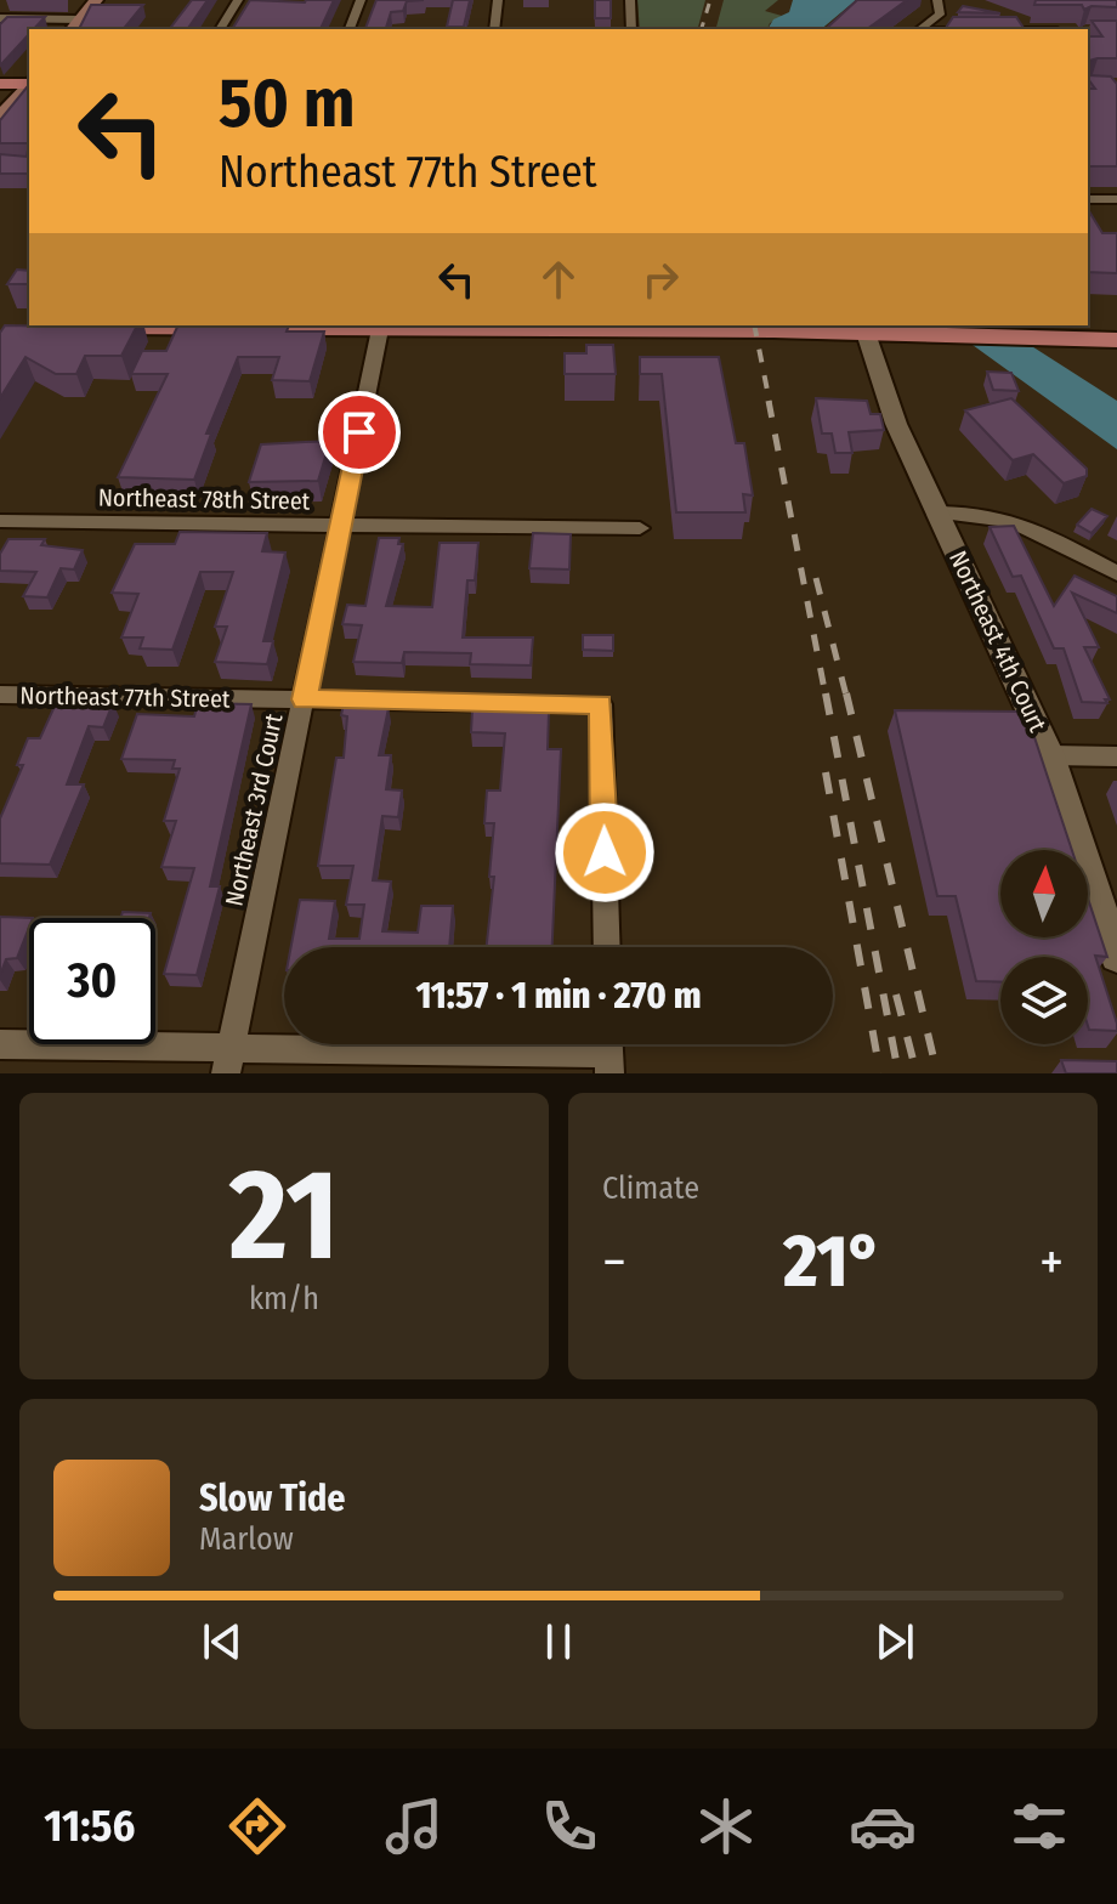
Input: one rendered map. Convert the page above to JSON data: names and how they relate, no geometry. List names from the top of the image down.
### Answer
{
  "streets": {
    "street": [
      "Northeast 78th Street",
      "Northeast 4th Court",
      "Northeast 77th Street",
      "Northeast 3rd Court"
    ]
  },
  "crossings": [
    ["Northeast 78th Street", "Northeast 3rd Court"],
    ["Northeast 77th Street", "Northeast 3rd Court"]
  ],
  "north": "top",
  "page": {
    "turn": ["50 m", "Northeast 77th Street"],
    "limit": "30",
    "trip": "11:57 · 1 min · 270 m",
    "tile": [
      ["21", "km/h"],
      "Climate"
    ],
    "heat": ["−", "21°", "+"],
    "song": ["Slow Tide", "Marlow"],
    "tabs": "11:56"
  }
}
